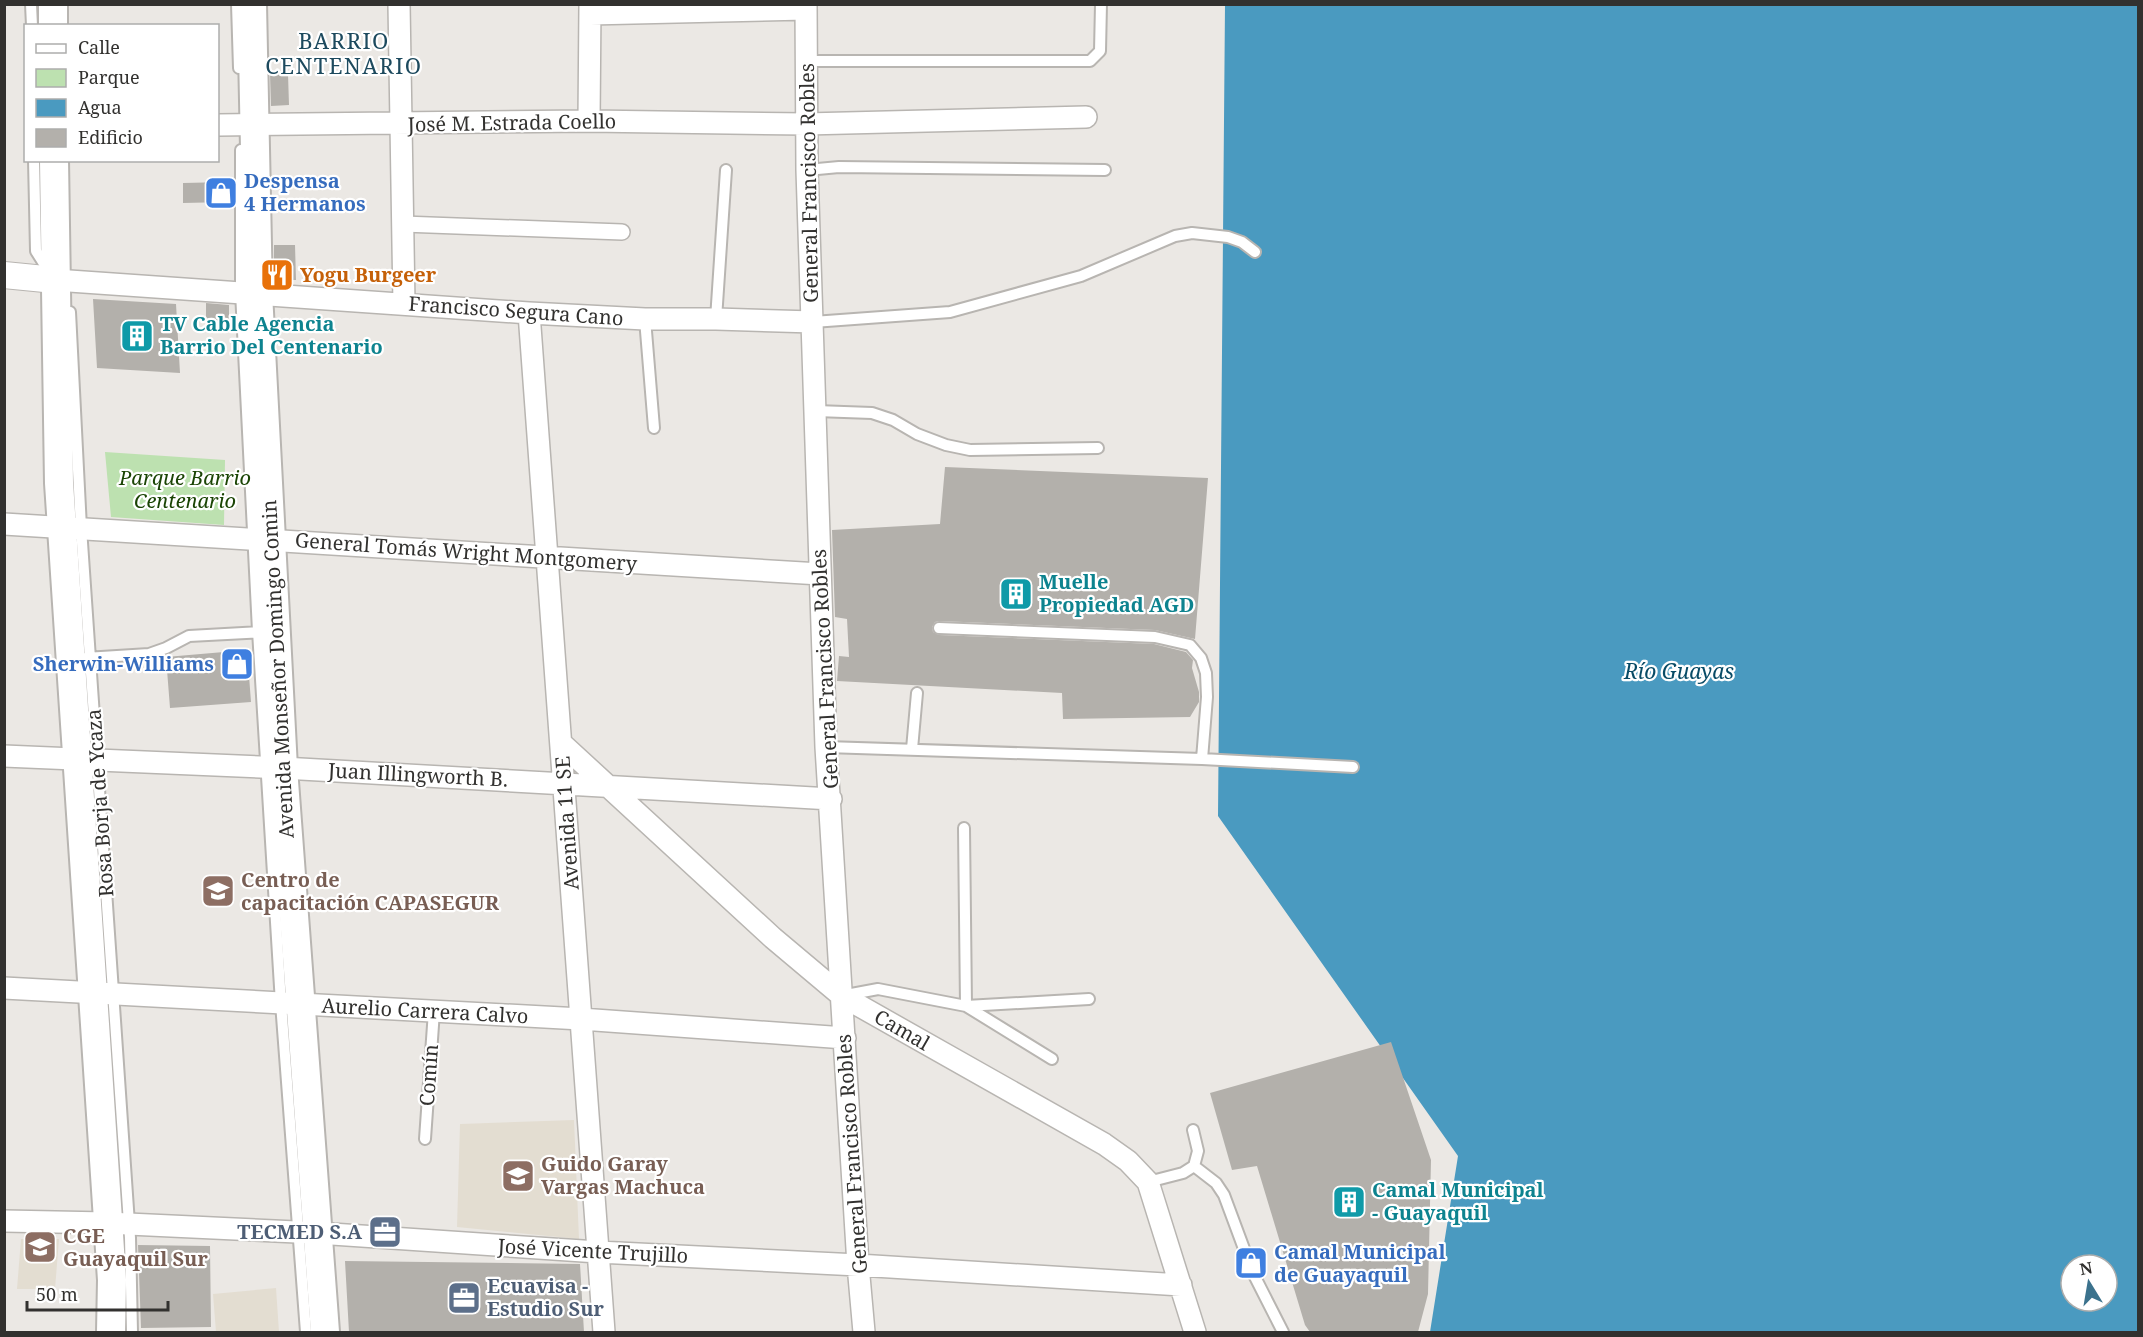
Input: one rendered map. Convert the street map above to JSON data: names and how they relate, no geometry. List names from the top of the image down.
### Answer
{
  "streets": {
    "main road": ["Avenida Monseñor Domingo Comin", "Rosa Borja de Ycaza"],
    "street": [
      "José M. Estrada Coello",
      "General Francisco Robles",
      "Francisco Segura Cano",
      "General Tomás Wright Montgomery",
      "Juan Illingworth B.",
      "Avenida 11 SE",
      "Aurelio Carrera Calvo",
      "Camal",
      "José Vicente Trujillo"
    ],
    "lane": ["Comín"]
  },
  "crossings": [
    ["José M. Estrada Coello", "General Francisco Robles"],
    ["José M. Estrada Coello", "Avenida Monseñor Domingo Comin"],
    ["General Francisco Robles", "Francisco Segura Cano"],
    ["General Francisco Robles", "General Tomás Wright Montgomery"],
    ["General Francisco Robles", "Juan Illingworth B."],
    ["General Francisco Robles", "Aurelio Carrera Calvo"],
    ["General Francisco Robles", "Camal"],
    ["General Francisco Robles", "José Vicente Trujillo"],
    ["Francisco Segura Cano", "Avenida Monseñor Domingo Comin"],
    ["Francisco Segura Cano", "Rosa Borja de Ycaza"],
    ["Francisco Segura Cano", "Avenida 11 SE"],
    ["General Tomás Wright Montgomery", "Avenida Monseñor Domingo Comin"],
    ["General Tomás Wright Montgomery", "Rosa Borja de Ycaza"],
    ["General Tomás Wright Montgomery", "Avenida 11 SE"],
    ["Avenida Monseñor Domingo Comin", "Juan Illingworth B."],
    ["Avenida Monseñor Domingo Comin", "Aurelio Carrera Calvo"],
    ["Avenida Monseñor Domingo Comin", "José Vicente Trujillo"],
    ["Juan Illingworth B.", "Rosa Borja de Ycaza"],
    ["Juan Illingworth B.", "Avenida 11 SE"],
    ["Juan Illingworth B.", "Camal"],
    ["Rosa Borja de Ycaza", "Aurelio Carrera Calvo"],
    ["Rosa Borja de Ycaza", "José Vicente Trujillo"],
    ["Avenida 11 SE", "Aurelio Carrera Calvo"],
    ["Avenida 11 SE", "Camal"],
    ["Avenida 11 SE", "José Vicente Trujillo"],
    ["Aurelio Carrera Calvo", "Comín"],
    ["Camal", "José Vicente Trujillo"]
  ],
  "districts": ["BARRIO CENTENARIO"],
  "water": ["Río Guayas"],
  "parks": ["Parque Barrio Centenario"],
  "places": {
    "shop": ["Despensa 4 Hermanos", "Sherwin-Williams", "Camal Municipal de Guayaquil"],
    "restaurant": ["Yogu Burgeer"],
    "building": ["TV Cable Agencia Barrio Del Centenario", "Muelle Propiedad AGD", "Camal Municipal - Guayaquil"],
    "school or university": ["Centro de capacitación CAPASEGUR", "Guido Garay Vargas Machuca", "CGE Guayaquil Sur"],
    "office": ["TECMED S.A", "Ecuavisa - Estudio Sur"]
  },
  "legend": [
    "Calle",
    "Parque",
    "Agua",
    "Edificio"
  ],
  "scale_bar": "50 m",
  "north": "top"
}
